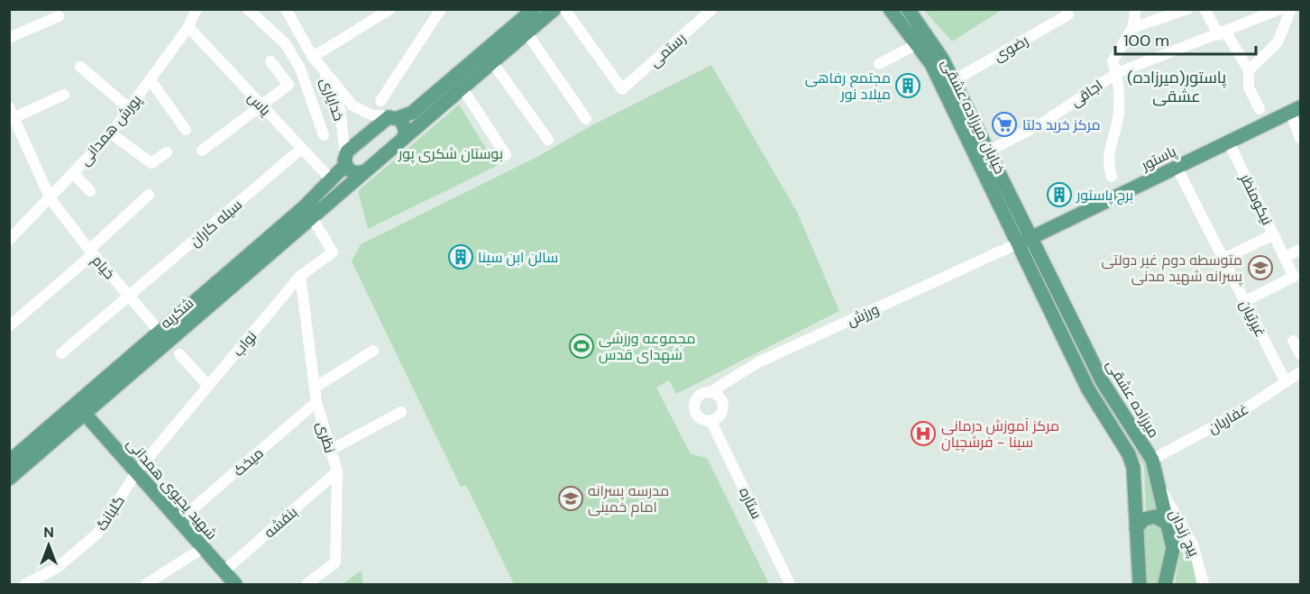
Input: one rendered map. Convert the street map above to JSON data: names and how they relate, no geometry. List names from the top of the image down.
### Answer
{
  "streets": {
    "main road": [
      "خیابان میرزاده عشقی",
      "پاستور",
      "شکریه",
      "میرزاده عشقی",
      "شهید یحیوی همدانی"
    ],
    "street": [
      "رضوی",
      "رستمی",
      "اجاقی",
      "خدایاری",
      "یاس",
      "پورش همدانی",
      "نیکومنظر",
      "سیله کاران",
      "خیام",
      "ورزش",
      "غیرتیان",
      "نواب",
      "غفاریان",
      "نظری",
      "میخک",
      "ستاره",
      "گلبانگ",
      "بنفشه",
      "پیچ زندان"
    ]
  },
  "crossings": [
    ["رضوی", "خیابان میرزاده عشقی"],
    ["اجاقی", "خیابان میرزاده عشقی"],
    ["خدایاری", "شکریه"],
    ["یاس", "پورش همدانی"],
    ["یاس", "سیله کاران"],
    ["یاس", "شکریه"],
    ["خیابان میرزاده عشقی", "پاستور"],
    ["خیابان میرزاده عشقی", "ورزش"],
    ["خیابان میرزاده عشقی", "میرزاده عشقی"],
    ["پورش همدانی", "خیام"],
    ["پاستور", "نیکومنظر"],
    ["پاستور", "ورزش"],
    ["پاستور", "غیرتیان"],
    ["پاستور", "میرزاده عشقی"],
    ["نیکومنظر", "غیرتیان"],
    ["سیله کاران", "خیام"],
    ["خیام", "شکریه"],
    ["شکریه", "نواب"],
    ["شکریه", "شهید یحیوی همدانی"],
    ["ورزش", "میرزاده عشقی"],
    ["ورزش", "ستاره"],
    ["غیرتیان", "غفاریان"],
    ["نواب", "نظری"],
    ["نواب", "شهید یحیوی همدانی"],
    ["نواب", "گلبانگ"],
    ["میرزاده عشقی", "غفاریان"],
    ["میرزاده عشقی", "پیچ زندان"],
    ["نظری", "میخک"],
    ["نظری", "بنفشه"],
    ["میخک", "شهید یحیوی همدانی"],
    ["شهید یحیوی همدانی", "گلبانگ"],
    ["شهید یحیوی همدانی", "بنفشه"]
  ],
  "districts": ["(پاستور(میرزاده عشقی"],
  "parks": ["بوستان شکری پور"],
  "places": {
    "building": ["مجتمع رفاهی میلاد نور", "برج پاستور", "سالن ابن سینا"],
    "supermarket": ["مرکز خرید دلتا"],
    "school or university": ["متوسطه دوم غیر دولتی پسرانه شهید مدنی", "مدرسه پسرانه امام خمینی"],
    "sports": ["مجموعه ورزشی شهدای قدس"],
    "hospital": ["مرکز آموزش درمانی سینا - فرشچیان"]
  },
  "scale_bar": "100 m",
  "north": "top"
}
